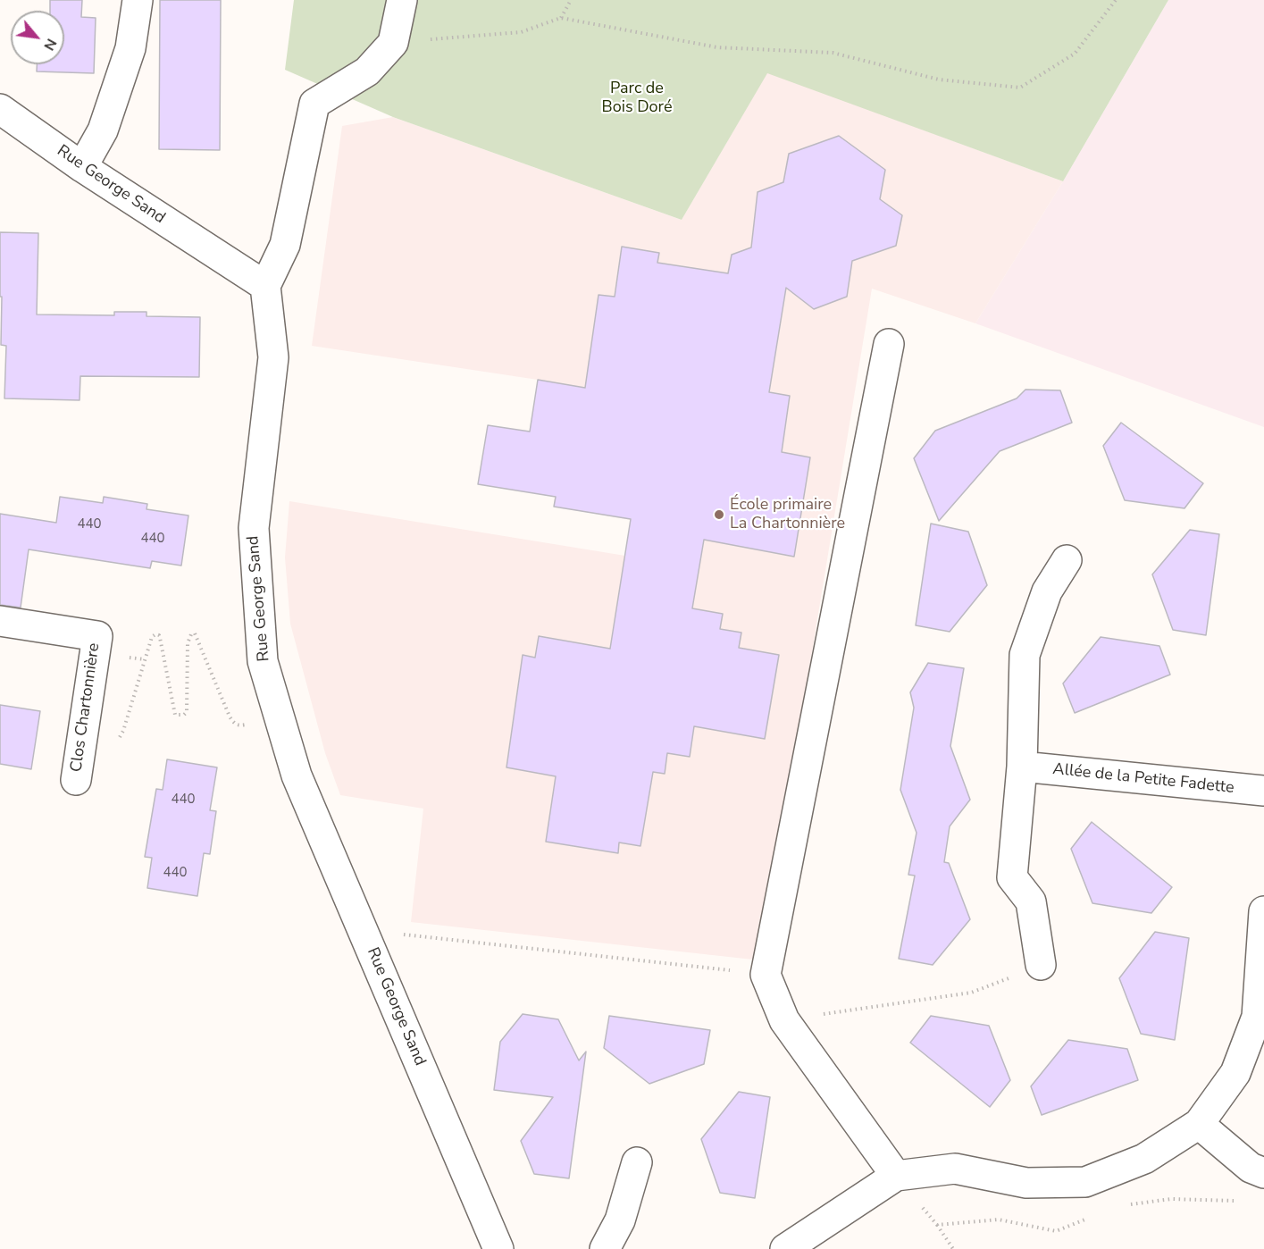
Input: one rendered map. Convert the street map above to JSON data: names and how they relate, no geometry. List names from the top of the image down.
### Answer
{
  "streets": {
    "street": ["Rue George Sand", "Clos Chartonnière", "Allée de la Petite Fadette"]
  },
  "parks": ["Parc de Bois Doré"],
  "places": ["École primaire La Chartonnière"],
  "house_numbers": [
    "440",
    "440",
    "440",
    "440"
  ],
  "north": "bottom right"
}
